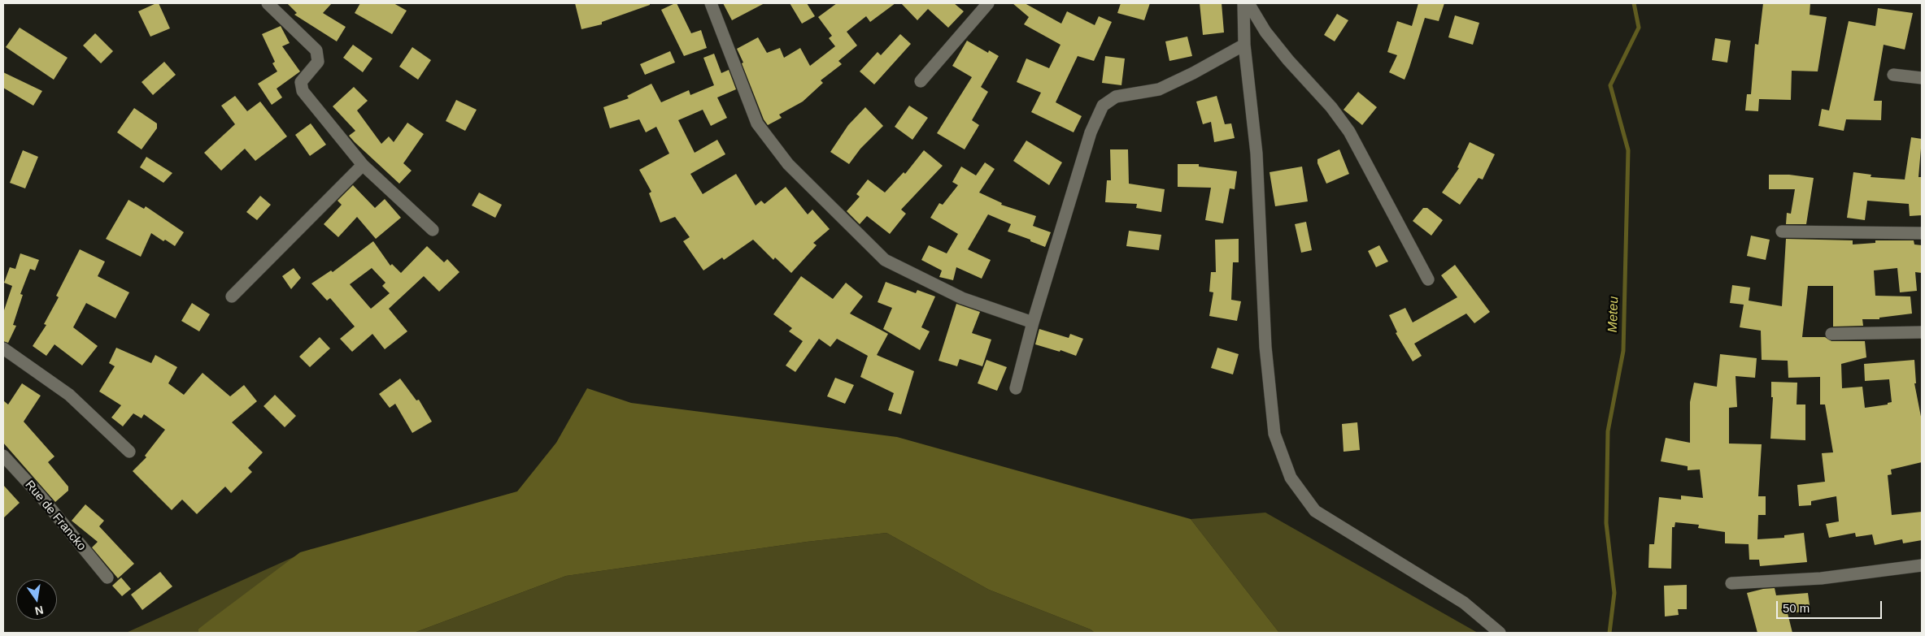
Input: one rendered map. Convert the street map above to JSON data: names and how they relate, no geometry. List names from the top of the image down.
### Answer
{
  "streets": {
    "street": ["Rue de Francko"]
  },
  "water": ["Meteu"],
  "scale_bar": "50 m",
  "north": "bottom"
}
